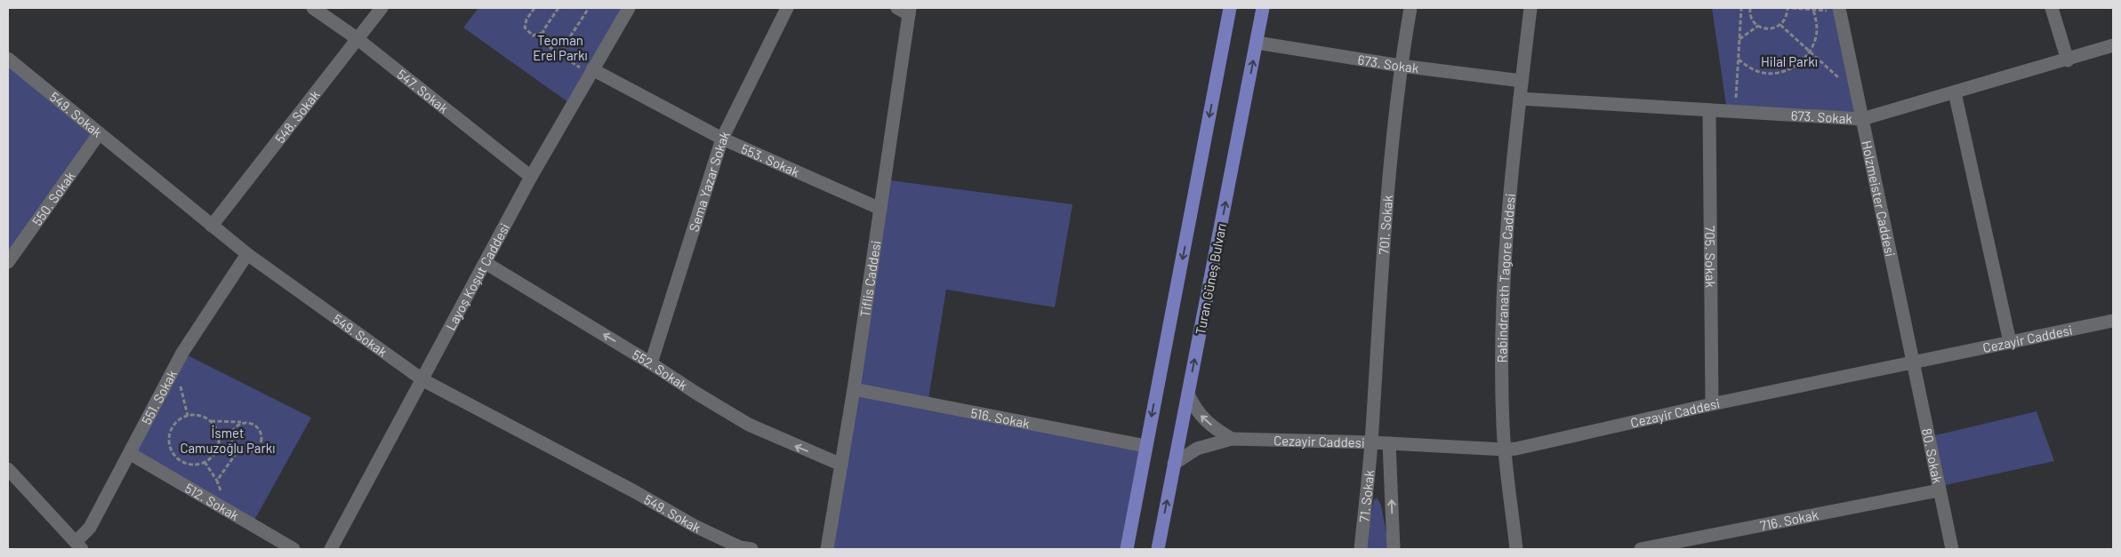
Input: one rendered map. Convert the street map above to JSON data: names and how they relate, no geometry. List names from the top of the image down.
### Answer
{
  "streets": {
    "main road": ["Turan Güneş Bulvarı"],
    "street": [
      "673. Sokak",
      "547. Sokak",
      "549. Sokak",
      "548. Sokak",
      "553. Sokak",
      "Sema Yazar Sokak",
      "550. Sokak",
      "Holzmeister Caddesi",
      "701. Sokak",
      "705. Sokak",
      "Layoş Koşut Caddesi",
      "Rabindranath Tagore Caddesi",
      "Tiflis Caddesi",
      "Cezayir Caddesi",
      "552. Sokak",
      "551. Sokak",
      "516. Sokak",
      "80. Sokak",
      "71. Sokak",
      "512. Sokak",
      "716. Sokak"
    ]
  },
  "crossings": [
    ["673. Sokak", "Holzmeister Caddesi"],
    ["673. Sokak", "701. Sokak"],
    ["673. Sokak", "705. Sokak"],
    ["673. Sokak", "Rabindranath Tagore Caddesi"],
    ["673. Sokak", "Turan Güneş Bulvarı"],
    ["547. Sokak", "548. Sokak"],
    ["547. Sokak", "Layoş Koşut Caddesi"],
    ["549. Sokak", "548. Sokak"],
    ["549. Sokak", "550. Sokak"],
    ["549. Sokak", "Layoş Koşut Caddesi"],
    ["549. Sokak", "551. Sokak"],
    ["553. Sokak", "Sema Yazar Sokak"],
    ["553. Sokak", "Layoş Koşut Caddesi"],
    ["553. Sokak", "Tiflis Caddesi"],
    ["Sema Yazar Sokak", "552. Sokak"],
    ["Holzmeister Caddesi", "Cezayir Caddesi"],
    ["Holzmeister Caddesi", "80. Sokak"],
    ["701. Sokak", "Cezayir Caddesi"],
    ["701. Sokak", "71. Sokak"],
    ["705. Sokak", "Cezayir Caddesi"],
    ["Layoş Koşut Caddesi", "552. Sokak"],
    ["Rabindranath Tagore Caddesi", "Cezayir Caddesi"],
    ["Tiflis Caddesi", "552. Sokak"],
    ["Tiflis Caddesi", "516. Sokak"],
    ["Turan Güneş Bulvarı", "Cezayir Caddesi"],
    ["Cezayir Caddesi", "80. Sokak"],
    ["Cezayir Caddesi", "71. Sokak"],
    ["551. Sokak", "512. Sokak"],
    ["80. Sokak", "716. Sokak"]
  ],
  "one_way": ["552. Sokak"],
  "parks": ["Teoman Erel Parkı", "Hilal Parkı", "İsmet Camuzoğlu Parkı"]
}
